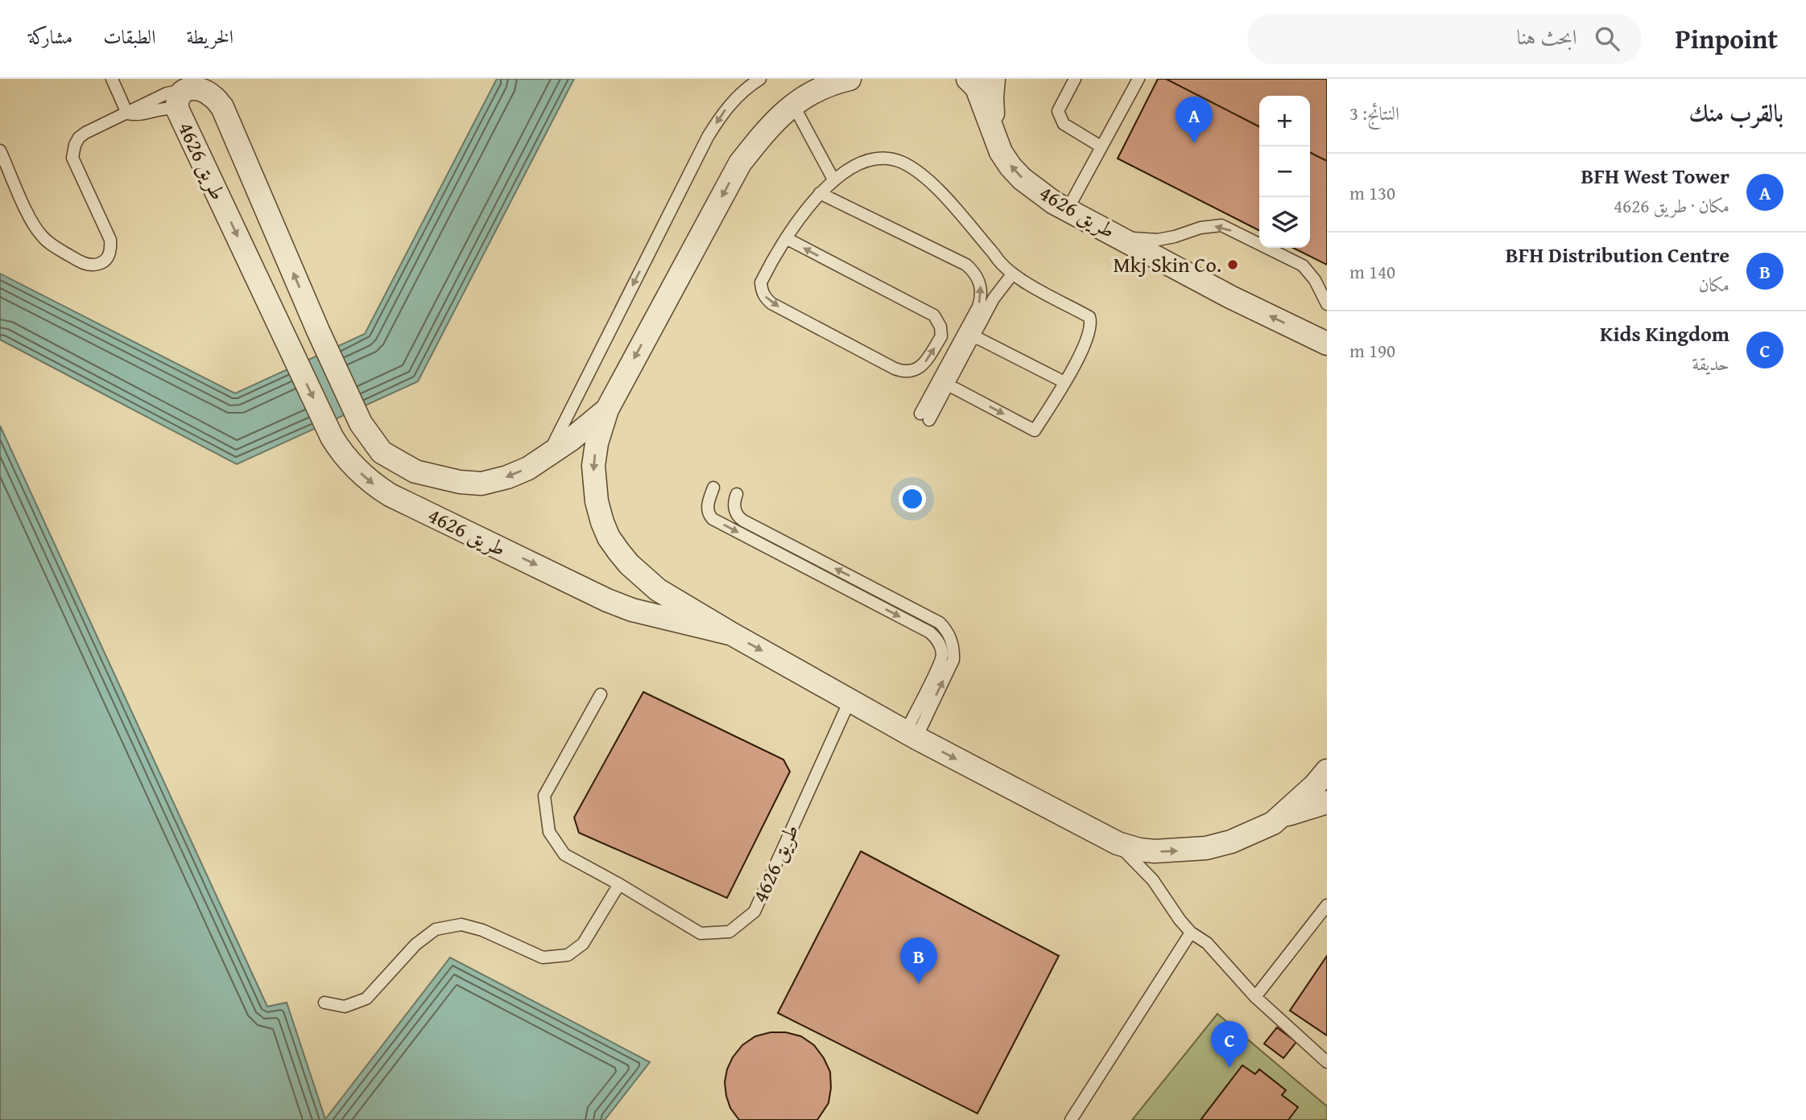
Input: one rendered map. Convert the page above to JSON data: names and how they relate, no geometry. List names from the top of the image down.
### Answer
{
  "streets": {
    "street": ["طريق 4626"]
  },
  "places": ["Mkj Skin Co."],
  "page": {
    "header": "Pinpoint",
    "search": "ابحث هنا",
    "nav": ["الخريطة", "الطبقات", "مشاركة"],
    "heading": ["بالقرب منك", "النتائج: 3"],
    "map_buttons": ["+", "−"],
    "pins": ["A", "B", "C"],
    "list": [
      {
        "mark": "A",
        "name": "BFH West Tower",
        "note": "مكان · طريق 4626",
        "value": "130 m"
      },
      {
        "mark": "B",
        "name": "BFH Distribution Centre",
        "note": "مكان",
        "value": "140 m"
      },
      {
        "mark": "C",
        "name": "Kids Kingdom",
        "note": "حديقة",
        "value": "190 m"
      }
    ]
  }
}
